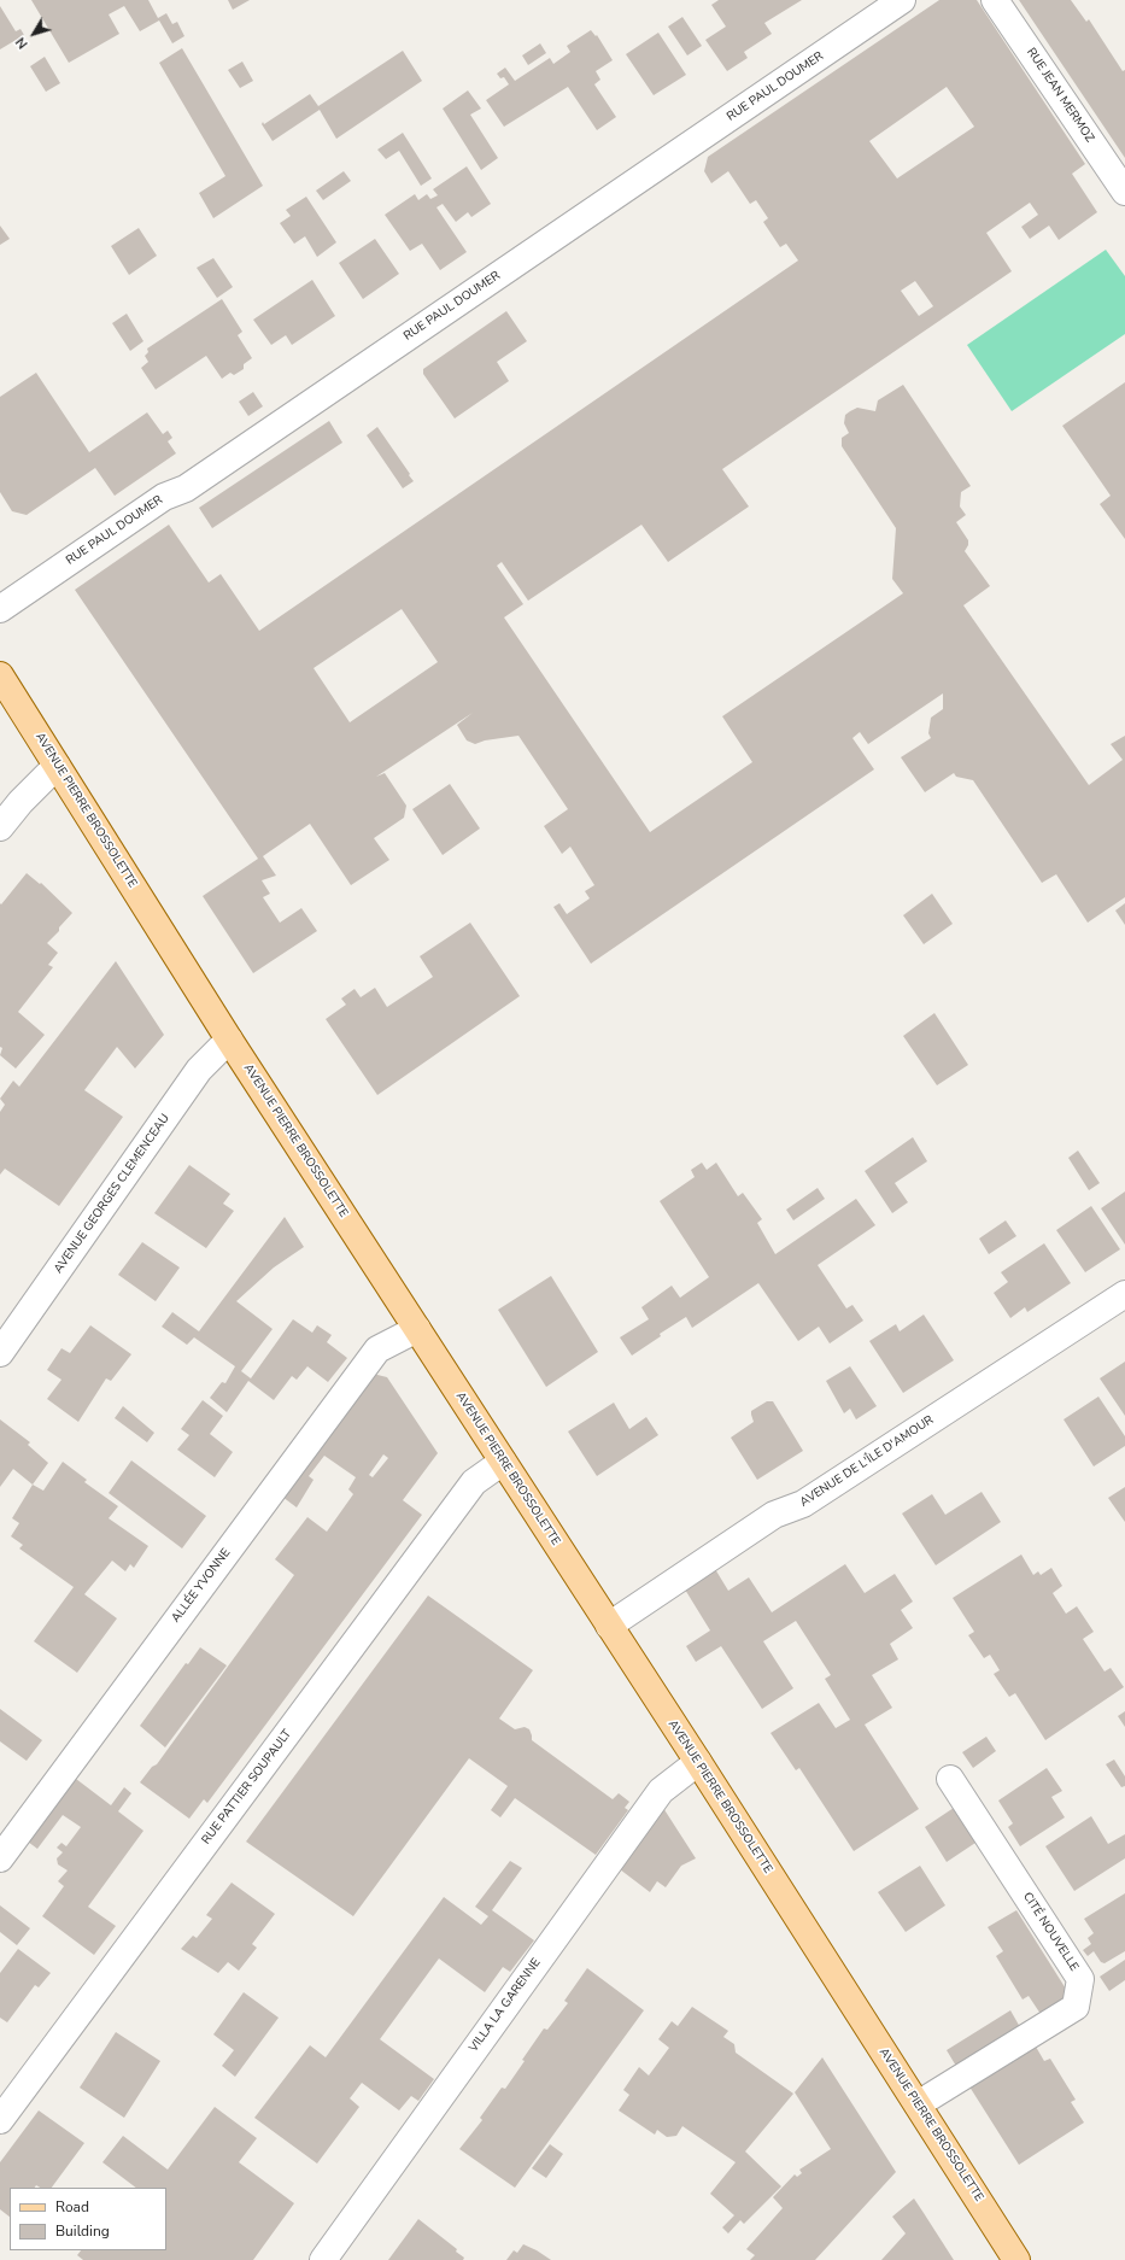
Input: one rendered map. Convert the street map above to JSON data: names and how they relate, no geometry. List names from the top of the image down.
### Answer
{
  "streets": {
    "main road": ["AVENUE PIERRE BROSSOLETTE"],
    "street": [
      "RUE PAUL DOUMER",
      "RUE JEAN MERMOZ",
      "AVENUE GEORGES CLEMENCEAU",
      "AVENUE DE L'ÎLE D'AMOUR",
      "ALLÉE YVONNE",
      "RUE PATTIER SOUPAULT",
      "CITÉ NOUVELLE",
      "VILLA LA GARENNE"
    ]
  },
  "crossings": [
    ["AVENUE PIERRE BROSSOLETTE", "AVENUE GEORGES CLEMENCEAU"],
    ["AVENUE PIERRE BROSSOLETTE", "AVENUE DE L'ÎLE D'AMOUR"],
    ["AVENUE PIERRE BROSSOLETTE", "ALLÉE YVONNE"],
    ["AVENUE PIERRE BROSSOLETTE", "RUE PATTIER SOUPAULT"],
    ["AVENUE PIERRE BROSSOLETTE", "CITÉ NOUVELLE"],
    ["AVENUE PIERRE BROSSOLETTE", "VILLA LA GARENNE"]
  ],
  "legend": ["Road", "Building"],
  "north": "bottom left"
}
